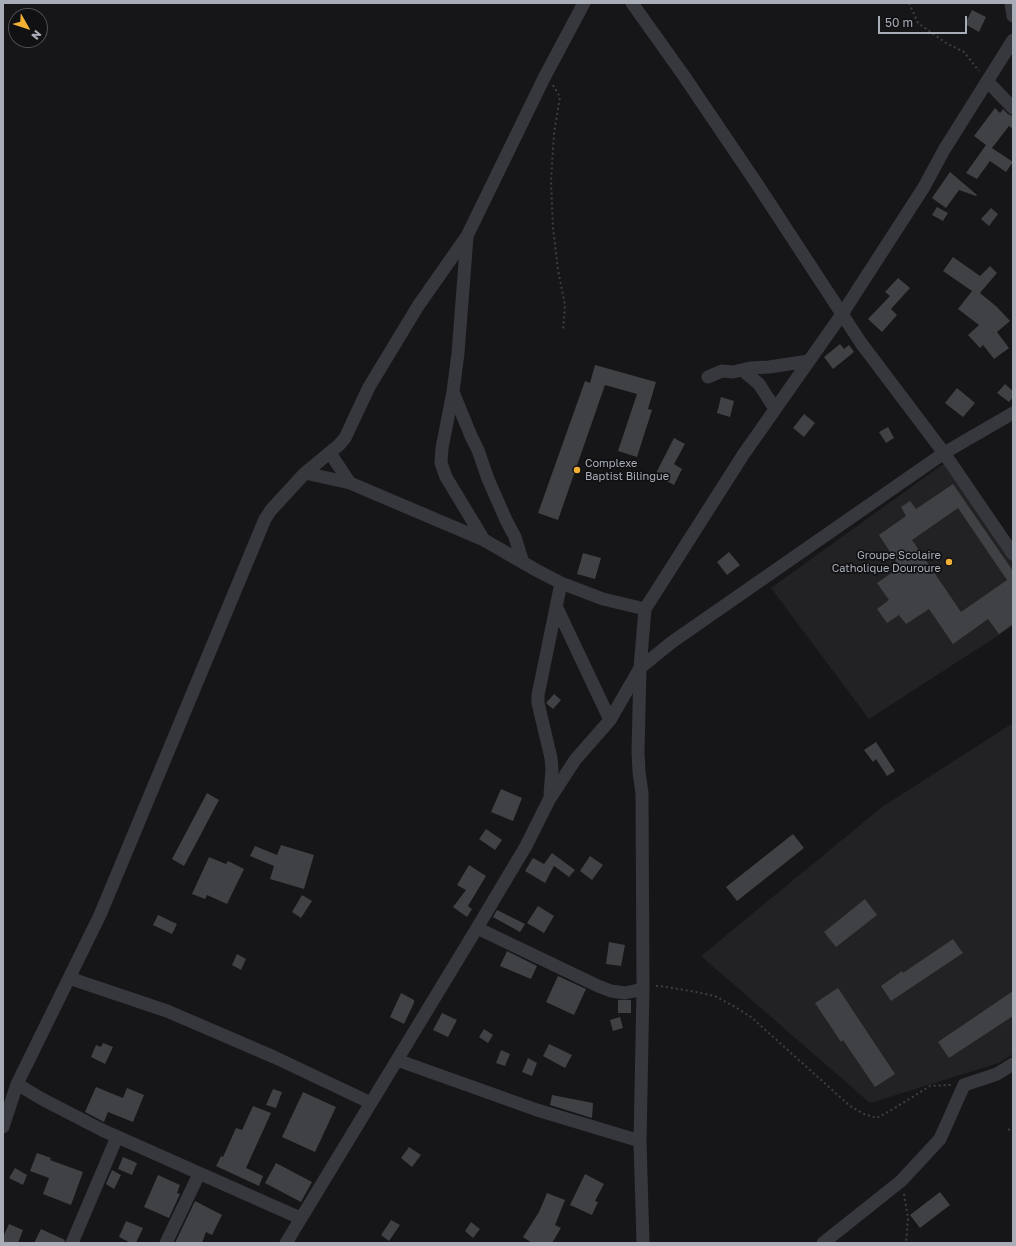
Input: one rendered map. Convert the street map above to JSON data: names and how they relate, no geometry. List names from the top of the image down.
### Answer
{
  "places": ["Complexe Baptist Bilingue", "Groupe Scolaire Catholique Douroure"],
  "scale_bar": "50 m",
  "north": "bottom right"
}
